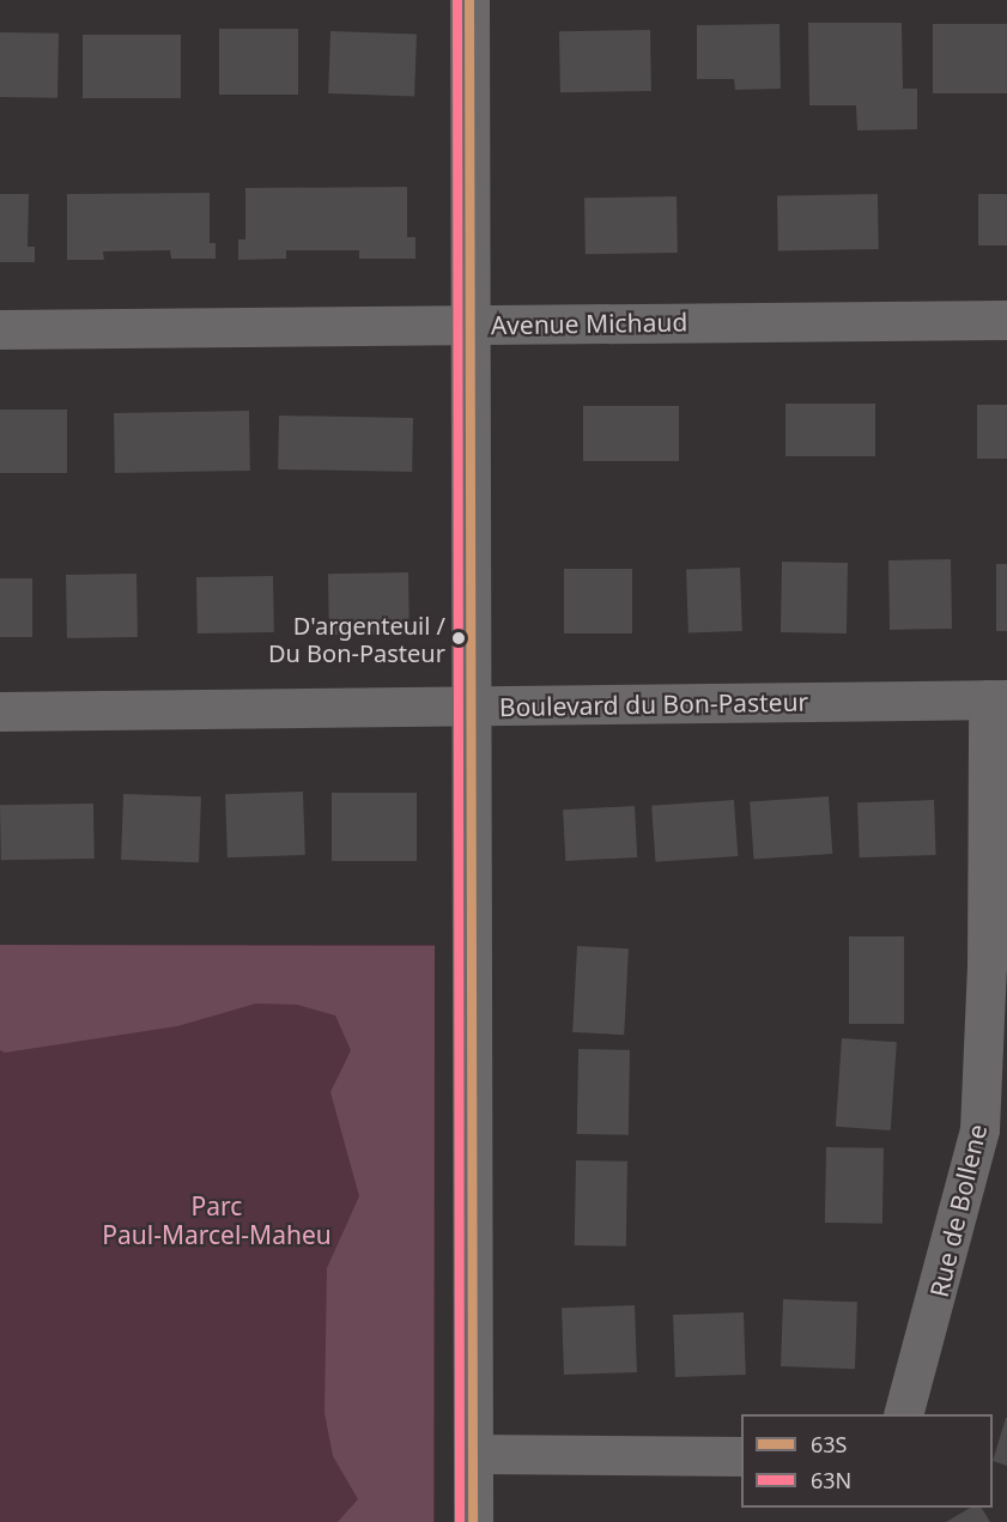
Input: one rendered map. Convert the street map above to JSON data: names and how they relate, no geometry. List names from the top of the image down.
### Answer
{
  "streets": {
    "street": ["Avenue Michaud", "Boulevard du Bon-Pasteur", "Rue de Bollene"]
  },
  "crossings": [
    ["Boulevard du Bon-Pasteur", "Rue de Bollene"]
  ],
  "parks": ["Parc Paul-Marcel-Maheu"],
  "places": ["D'argenteuil / Du Bon-Pasteur"],
  "lines": ["transit line 63S", "transit line 63N"],
  "legend": ["63S", "63N"]
}
